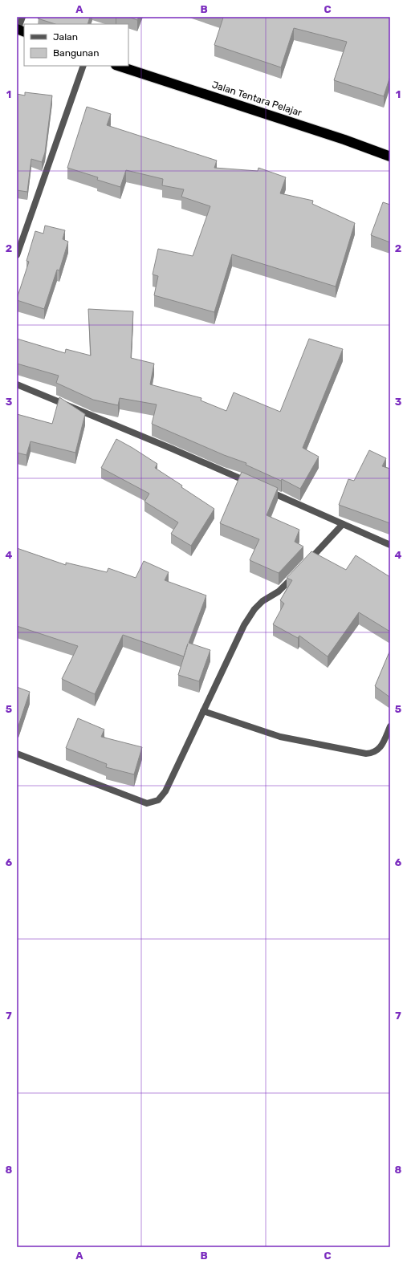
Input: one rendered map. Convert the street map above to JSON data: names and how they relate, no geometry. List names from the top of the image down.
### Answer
{
  "streets": {
    "highway": ["Jalan Tentara Pelajar"]
  },
  "legend": ["Jalan", "Bangunan"],
  "grid": {
    "columns": ["A", "B", "C"],
    "rows": [
      "1",
      "2",
      "3",
      "4",
      "5",
      "6",
      "7",
      "8"
    ]
  }
}
